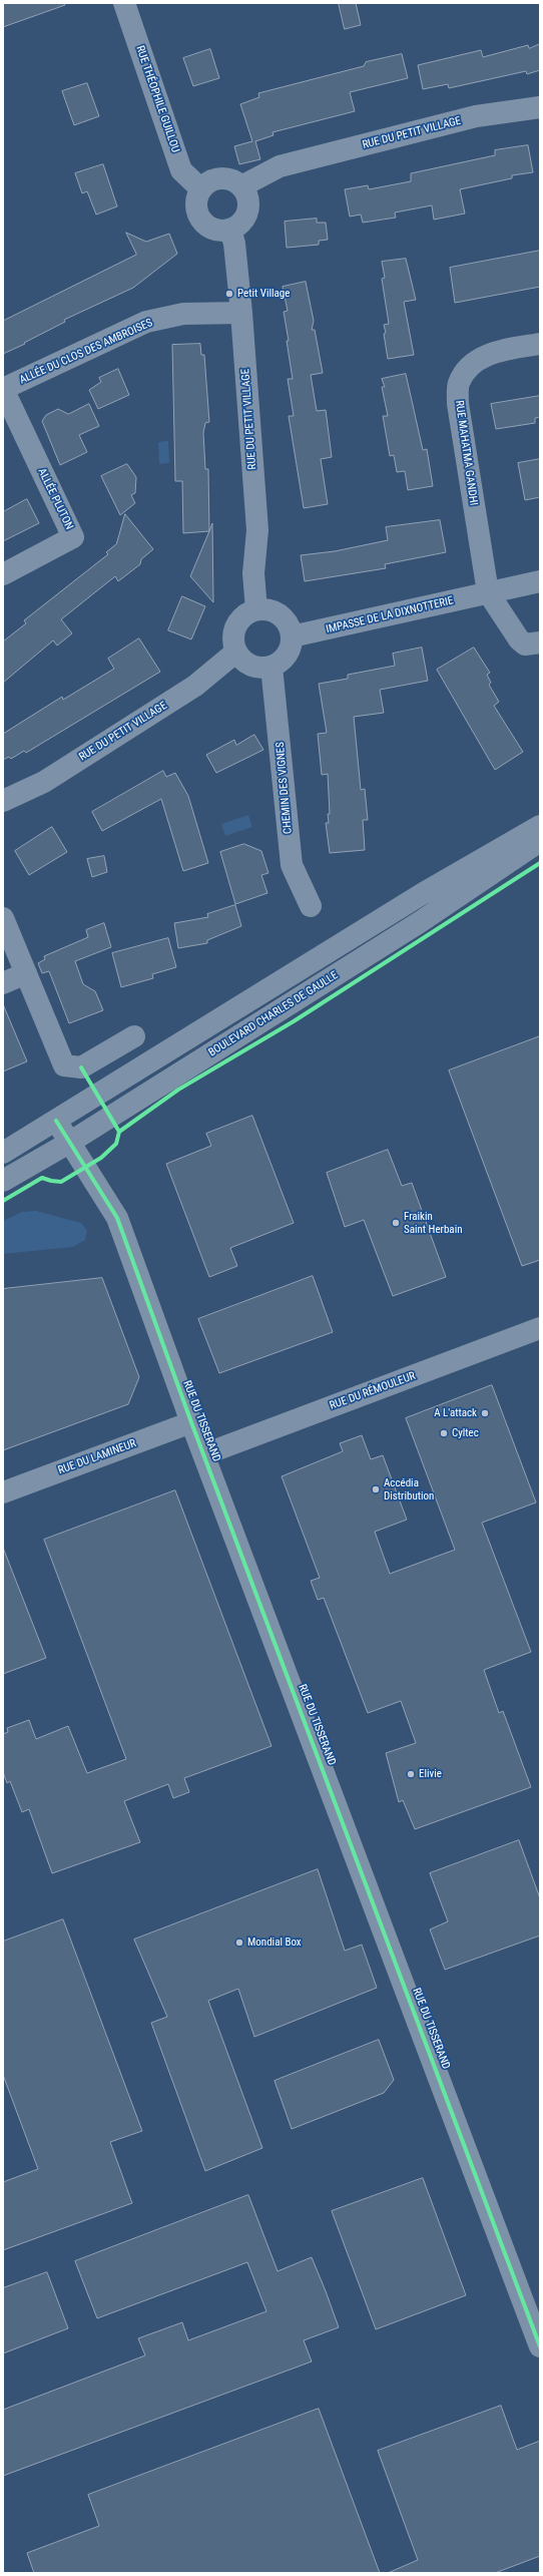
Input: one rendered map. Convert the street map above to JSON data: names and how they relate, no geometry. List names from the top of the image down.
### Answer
{
  "streets": {
    "street": [
      "RUE THÉOPHILE GUILLOU",
      "RUE DU PETIT VILLAGE",
      "ALLÉE DU CLOS DES AMBROISES",
      "RUE MAHATMA GANDHI",
      "ALLÉE PLUTON",
      "IMPASSE DE LA DIXNOTTERIE",
      "CHEMIN DES VIGNES",
      "BOULEVARD CHARLES DE GAULLE",
      "RUE DU RÉMOULEUR",
      "RUE DU TISSERAND",
      "RUE DU LAMINEUR"
    ]
  },
  "crossings": [
    ["RUE THÉOPHILE GUILLOU", "RUE DU PETIT VILLAGE"],
    ["RUE DU PETIT VILLAGE", "ALLÉE DU CLOS DES AMBROISES"],
    ["RUE DU PETIT VILLAGE", "IMPASSE DE LA DIXNOTTERIE"],
    ["RUE DU PETIT VILLAGE", "CHEMIN DES VIGNES"],
    ["ALLÉE DU CLOS DES AMBROISES", "ALLÉE PLUTON"],
    ["RUE MAHATMA GANDHI", "IMPASSE DE LA DIXNOTTERIE"],
    ["IMPASSE DE LA DIXNOTTERIE", "CHEMIN DES VIGNES"],
    ["BOULEVARD CHARLES DE GAULLE", "RUE DU TISSERAND"],
    ["RUE DU RÉMOULEUR", "RUE DU TISSERAND"],
    ["RUE DU TISSERAND", "RUE DU LAMINEUR"]
  ],
  "places": [
    "Petit Village",
    "Fraikin Saint Herbain",
    "A L'attack",
    "Cyltec",
    "Accédia Distribution",
    "Elivie",
    "Mondial Box"
  ]
}
